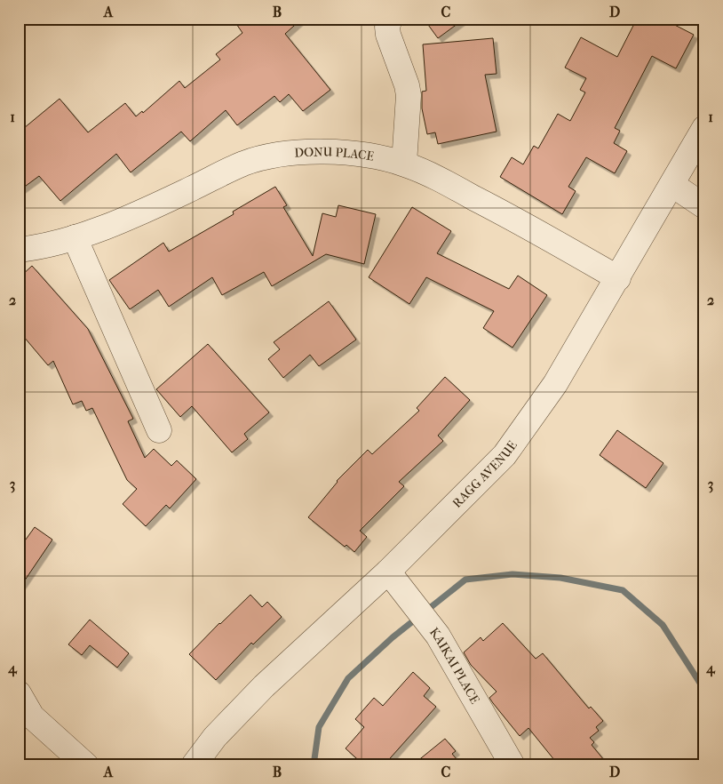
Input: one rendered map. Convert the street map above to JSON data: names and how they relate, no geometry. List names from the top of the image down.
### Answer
{
  "streets": {
    "street": ["DONU PLACE", "RAGG AVENUE", "KAIKAI PLACE"]
  },
  "crossings": [
    ["DONU PLACE", "RAGG AVENUE"],
    ["RAGG AVENUE", "KAIKAI PLACE"]
  ],
  "grid": {
    "columns": [
      "A",
      "B",
      "C",
      "D"
    ],
    "rows": [
      "1",
      "2",
      "3",
      "4"
    ]
  }
}
